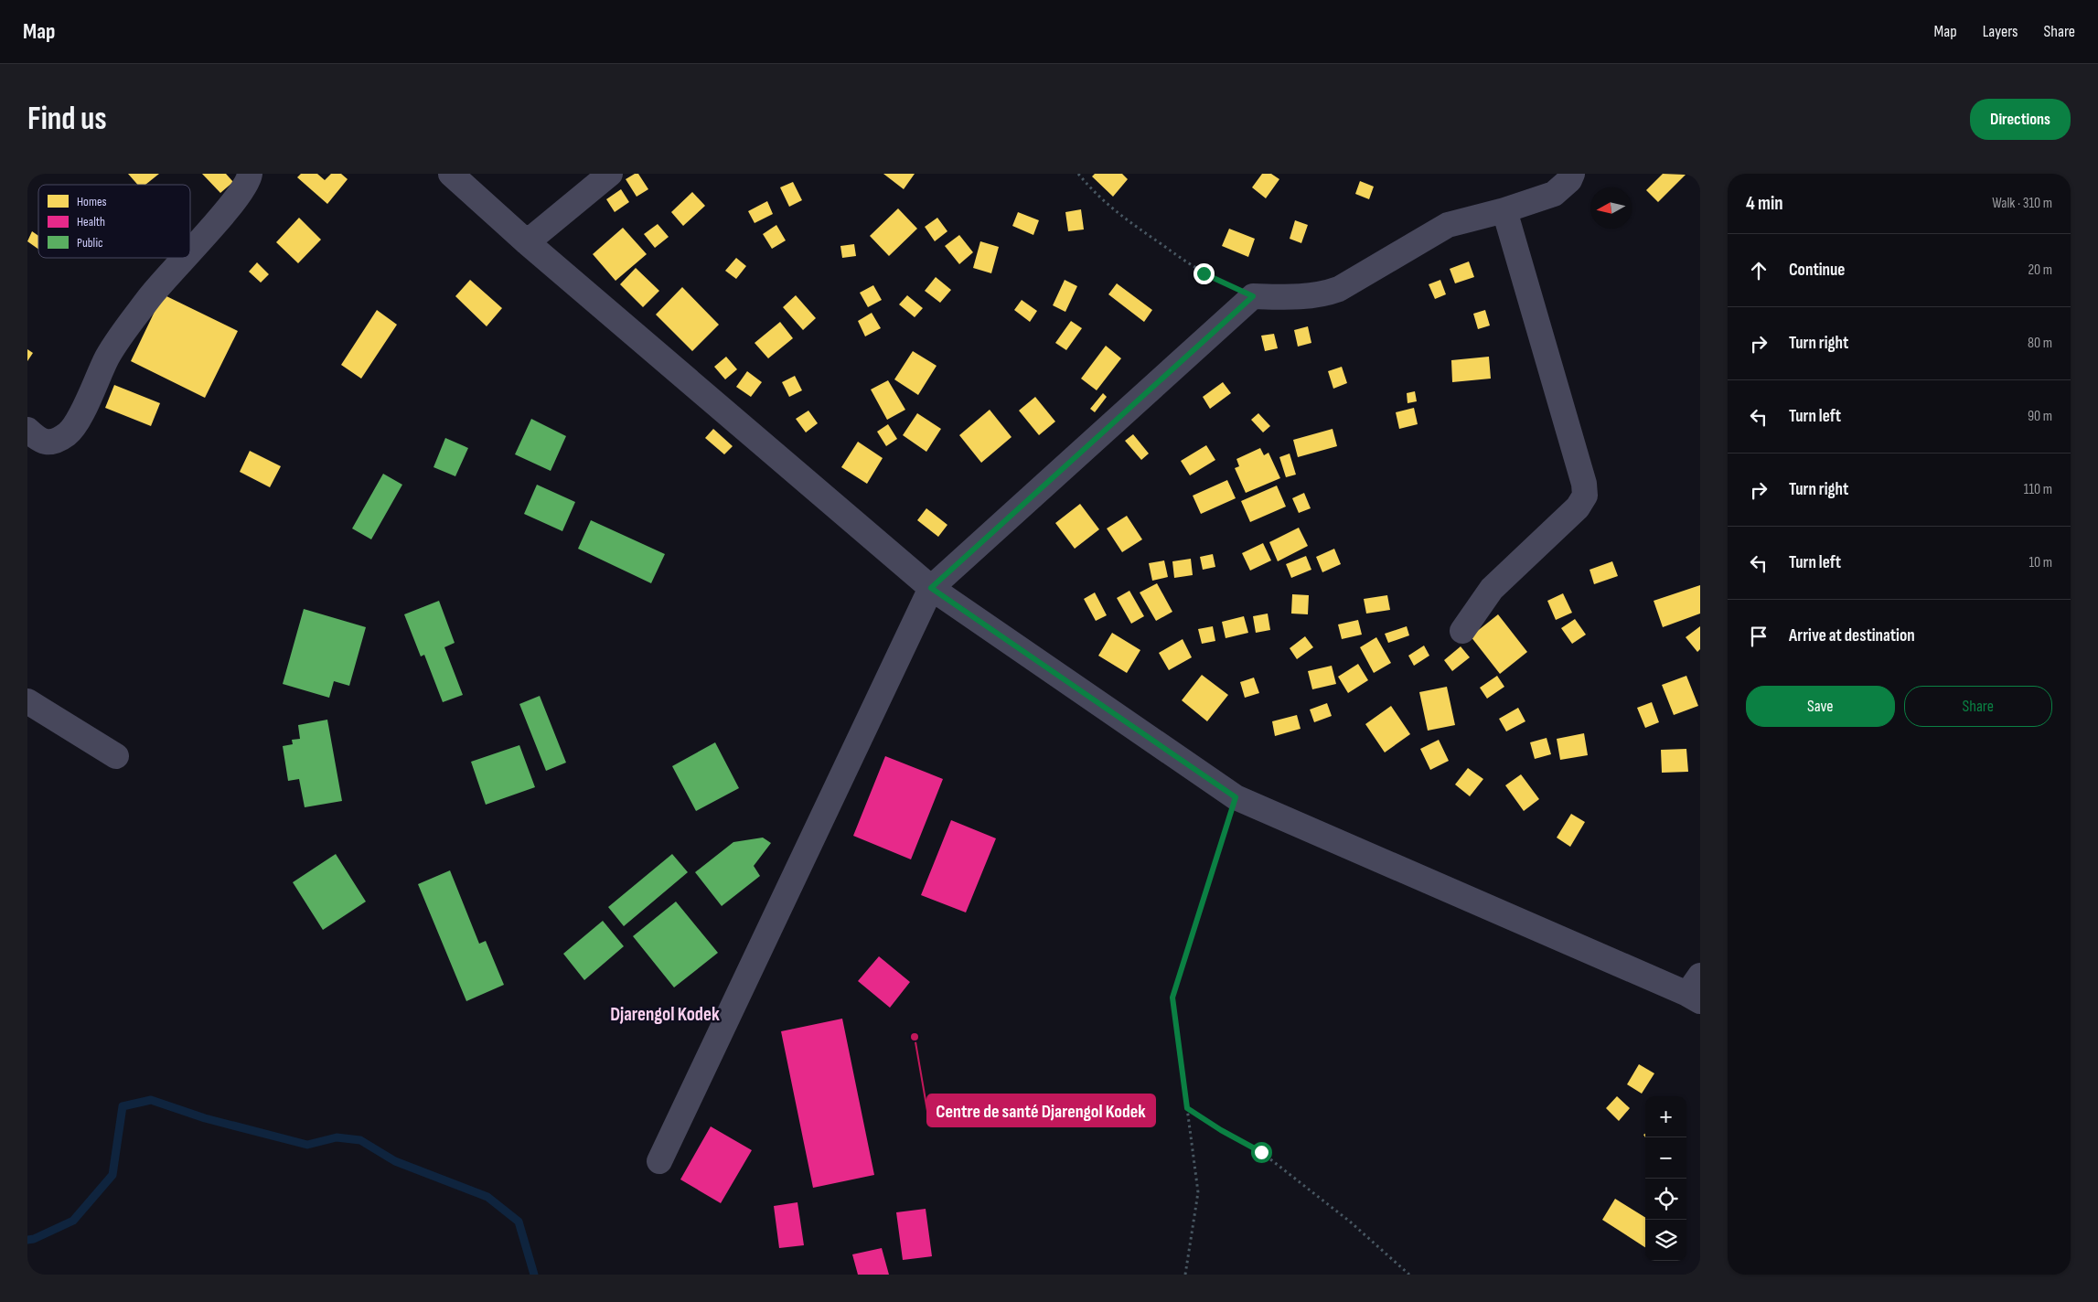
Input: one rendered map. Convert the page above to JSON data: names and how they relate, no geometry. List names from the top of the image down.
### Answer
{
  "districts": ["Djarengol Kodek"],
  "places": ["Centre de santé Djarengol Kodek"],
  "legend": ["Homes", "Health", "Public"],
  "north": "left",
  "page": {
    "header": "Map",
    "nav": ["Map", "Layers", "Share"],
    "buttons": [
      "Directions",
      ["Save", "Share"]
    ],
    "title": "Find us",
    "heading": ["4 min", "Walk · 310 m"],
    "list": [
      ["Continue", "20 m"],
      ["Turn right", "80 m"],
      ["Turn left", "90 m"],
      ["Turn right", "110 m"],
      ["Turn left", "10 m"],
      "Arrive at destination"
    ],
    "map_buttons": ["+", "−"]
  }
}
